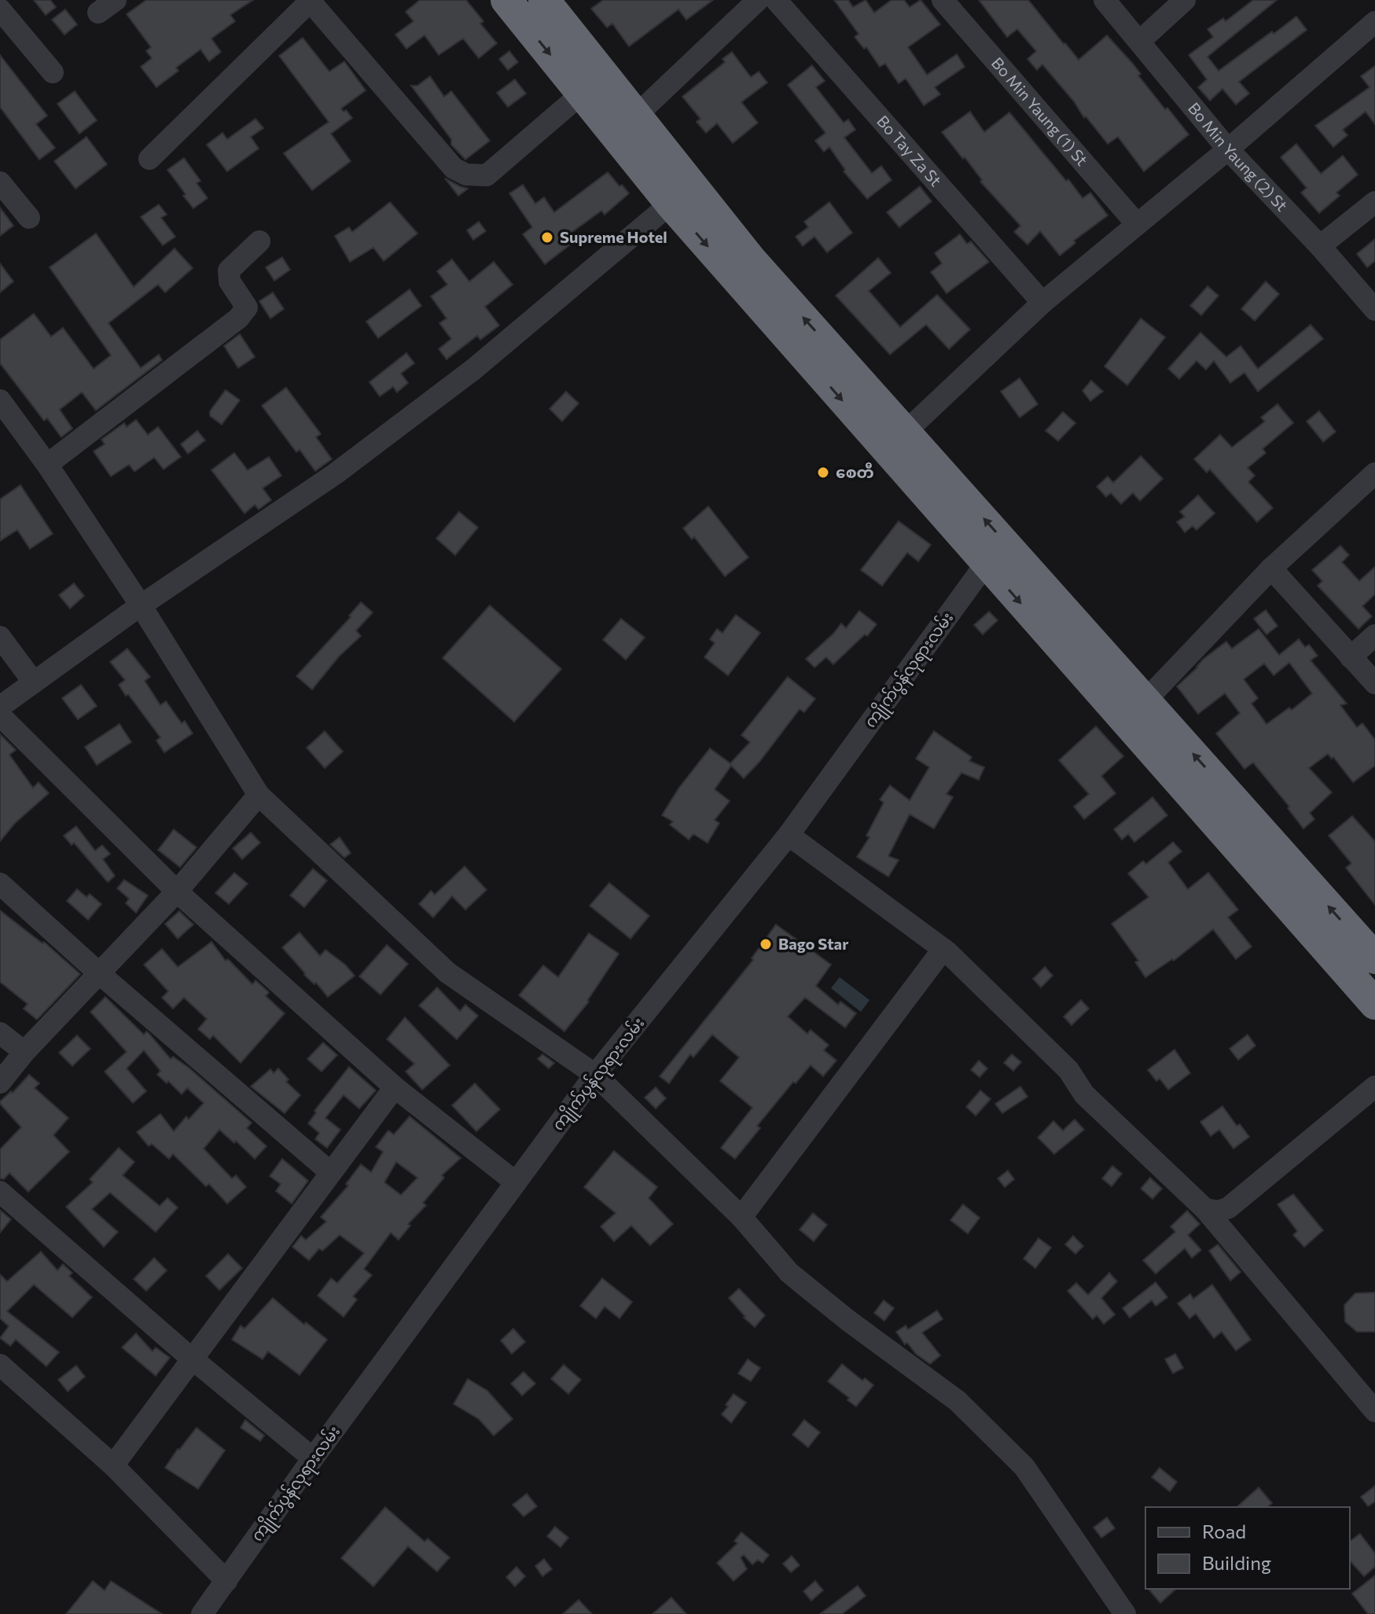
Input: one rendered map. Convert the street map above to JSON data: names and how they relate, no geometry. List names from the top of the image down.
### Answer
{
  "streets": {
    "street": [
      "Bo Min Yaung (1) St",
      "Bo Tay Za St",
      "Bo Min Yaung (2) St",
      "ကျိုက်ပွန်လုရားလမ်း"
    ]
  },
  "places": ["Supreme Hotel", "စေတီ", "Bago Star"],
  "legend": ["Road", "Building"]
}
